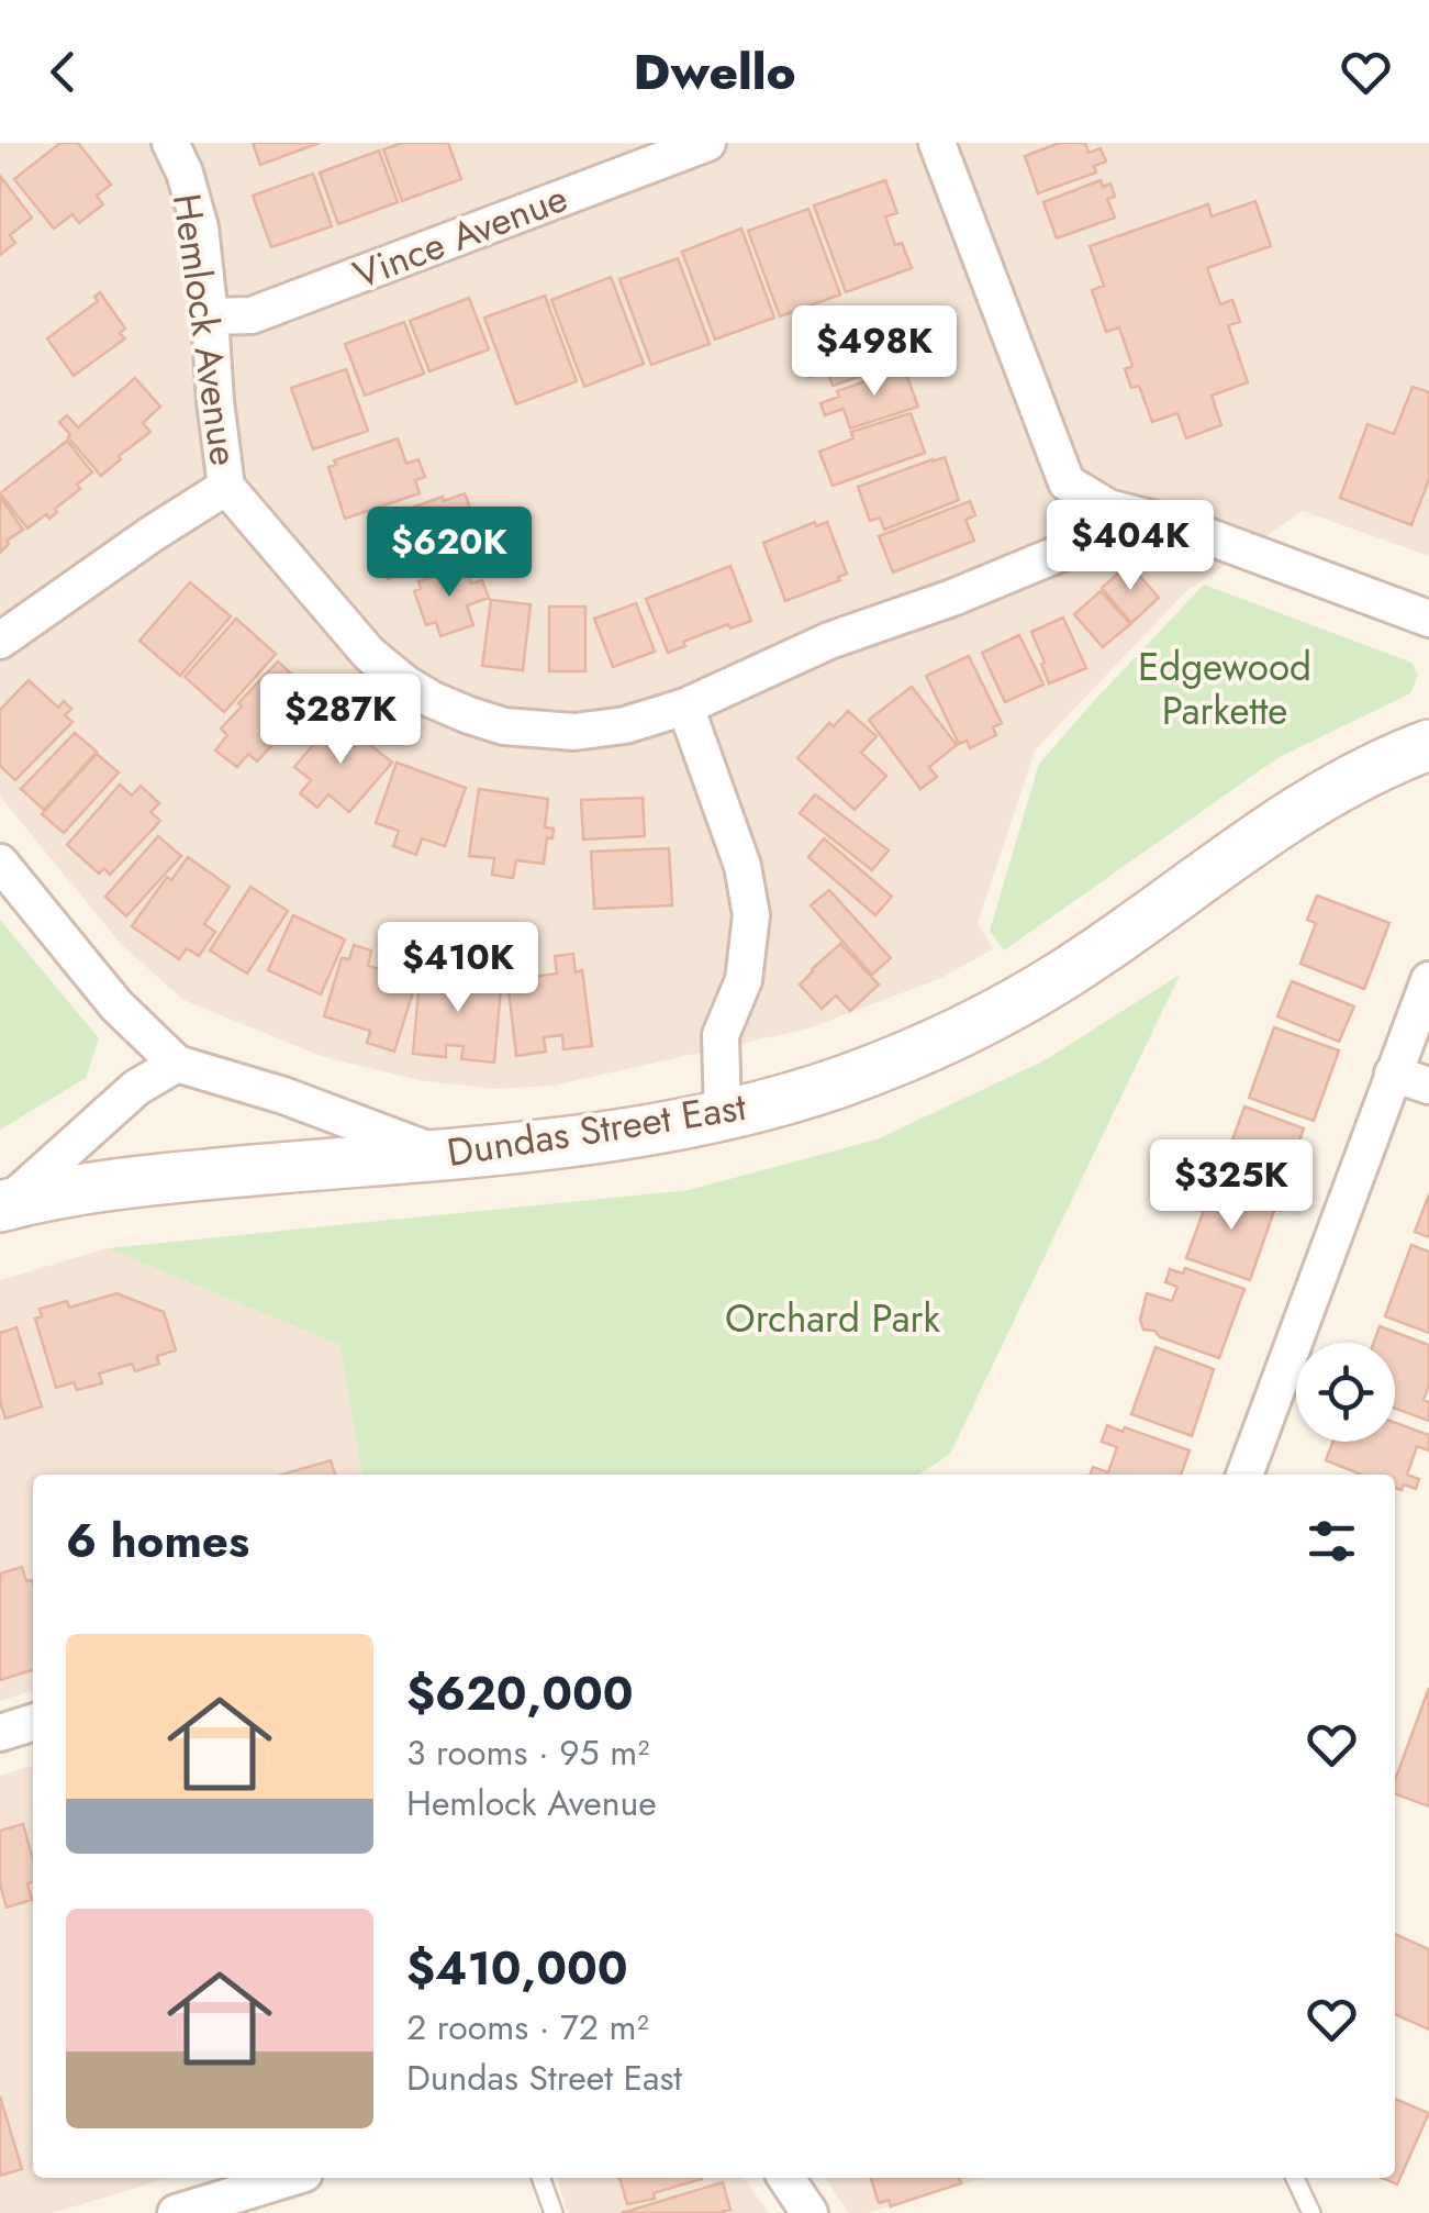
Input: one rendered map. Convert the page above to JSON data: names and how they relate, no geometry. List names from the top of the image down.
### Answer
{
  "streets": {
    "street": ["Vince Avenue", "Hemlock Avenue", "Dundas Street East"]
  },
  "crossings": [
    ["Vince Avenue", "Hemlock Avenue"]
  ],
  "parks": ["Edgewood Parkette", "Orchard Park"],
  "page": {
    "header": "Dwello",
    "price": [
      "$498K",
      "$404K",
      "$620K",
      "$287K",
      "$410K",
      "$325K"
    ],
    "heading": "6 homes",
    "list": [
      {
        "name": "$620,000",
        "note": "3 rooms · 95 m² · Hemlock Avenue"
      },
      {
        "name": "$410,000",
        "note": "2 rooms · 72 m² · Dundas Street East"
      }
    ]
  }
}
